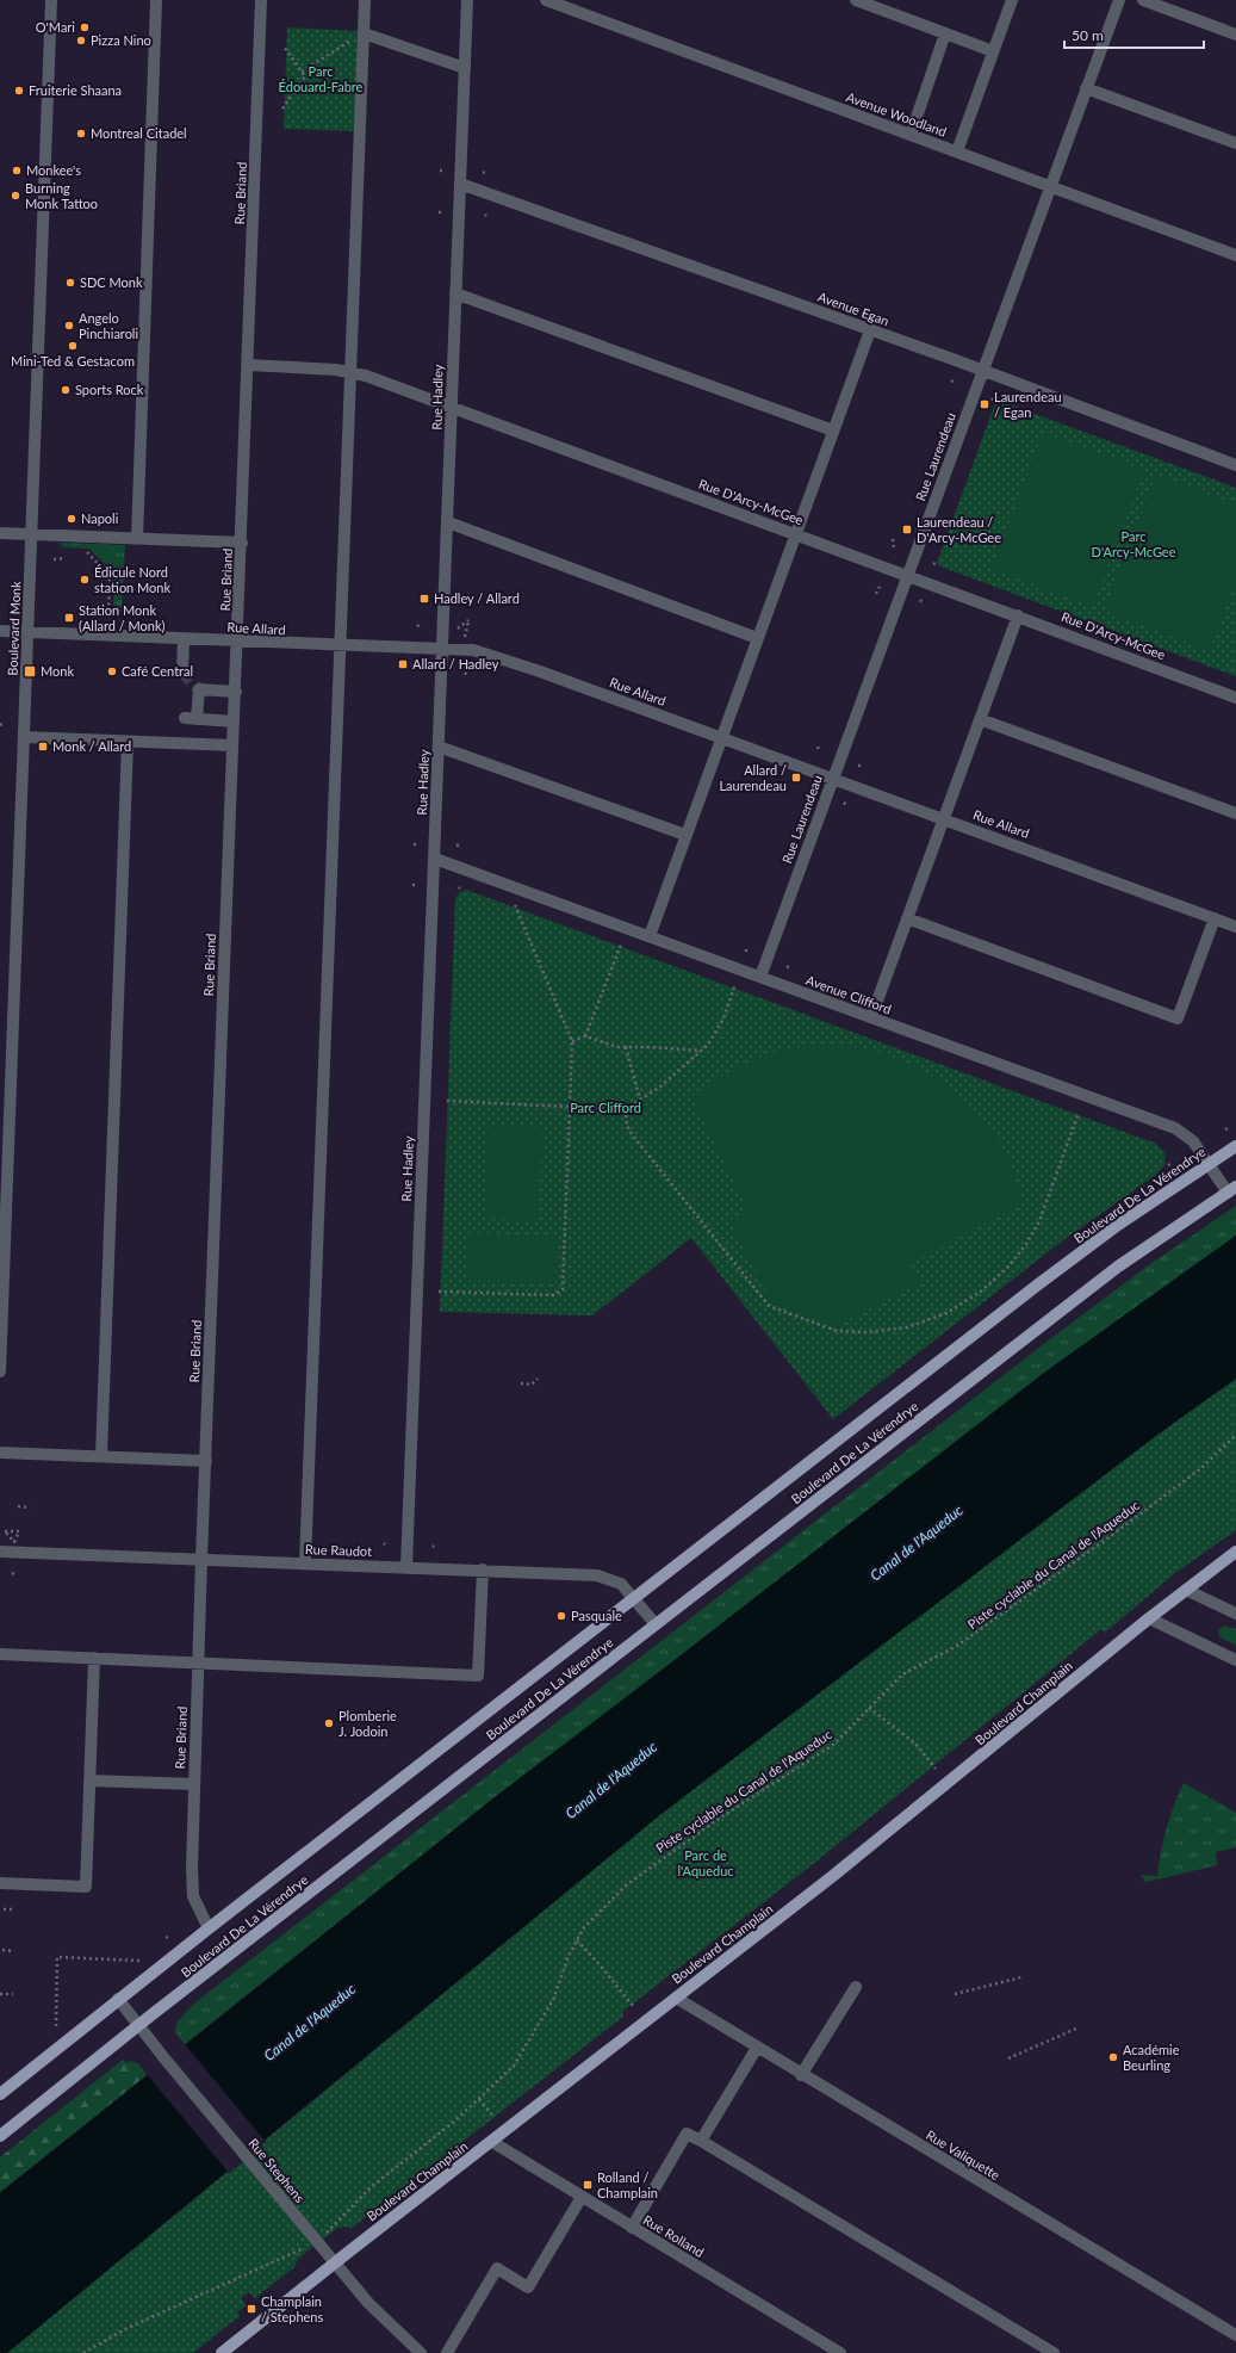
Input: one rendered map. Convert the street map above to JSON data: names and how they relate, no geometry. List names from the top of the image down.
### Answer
{
  "streets": {
    "main road": ["Boulevard De La Vérendrye", "Boulevard Champlain"],
    "street": [
      "Avenue Woodland",
      "Rue Briand",
      "Avenue Egan",
      "Rue Hadley",
      "Rue Laurendeau",
      "Rue D'Arcy-McGee",
      "Boulevard Monk",
      "Rue Allard",
      "Avenue Clifford",
      "Rue Raudot",
      "Rue Valiquette",
      "Rue Stephens",
      "Rue Rolland"
    ],
    "path": ["Piste cyclable du Canal de l'Aqueduc"]
  },
  "crossings": [
    ["Avenue Woodland", "Rue Laurendeau"],
    ["Rue Briand", "Rue D'Arcy-McGee"],
    ["Rue Briand", "Rue Allard"],
    ["Rue Briand", "Boulevard De La Vérendrye"],
    ["Rue Briand", "Rue Raudot"],
    ["Avenue Egan", "Rue Hadley"],
    ["Avenue Egan", "Rue Laurendeau"],
    ["Rue Hadley", "Rue D'Arcy-McGee"],
    ["Rue Hadley", "Rue Allard"],
    ["Rue Hadley", "Avenue Clifford"],
    ["Rue Hadley", "Rue Raudot"],
    ["Rue Laurendeau", "Rue D'Arcy-McGee"],
    ["Rue Laurendeau", "Rue Allard"],
    ["Rue Laurendeau", "Avenue Clifford"],
    ["Boulevard Monk", "Rue Allard"],
    ["Avenue Clifford", "Boulevard De La Vérendrye"],
    ["Boulevard De La Vérendrye", "Rue Raudot"],
    ["Boulevard De La Vérendrye", "Rue Stephens"],
    ["Boulevard Champlain", "Rue Valiquette"],
    ["Boulevard Champlain", "Rue Stephens"],
    ["Boulevard Champlain", "Rue Rolland"]
  ],
  "water": ["Canal de l'Aqueduc"],
  "parks": [
    "Parc Édouard-Fabre",
    "Parc D'Arcy-McGee",
    "Parc Clifford",
    "Parc de l'Aqueduc"
  ],
  "places": {
    "other": [
      "O'Mari",
      "Pizza Nino",
      "Fruiterie Shaana",
      "Montreal Citadel",
      "Monkee's",
      "Burning Monk Tattoo",
      "SDC Monk",
      "Angelo Pinchiaroli",
      "Mini-Ted & Gestacom",
      "Sports Rock",
      "Napoli",
      "Édicule Nord station Monk",
      "Café Central",
      "Pasquale",
      "Plomberie J. Jodoin",
      "Académie Beurling"
    ],
    "transit": [
      "Laurendeau / Egan",
      "Laurendeau / D'Arcy-McGee",
      "Hadley / Allard",
      "Station Monk (Allard / Monk)",
      "Allard / Hadley",
      "Monk",
      "Monk / Allard",
      "Allard / Laurendeau",
      "Rolland / Champlain",
      "Champlain / Stephens"
    ]
  },
  "scale_bar": "50 m"
}
